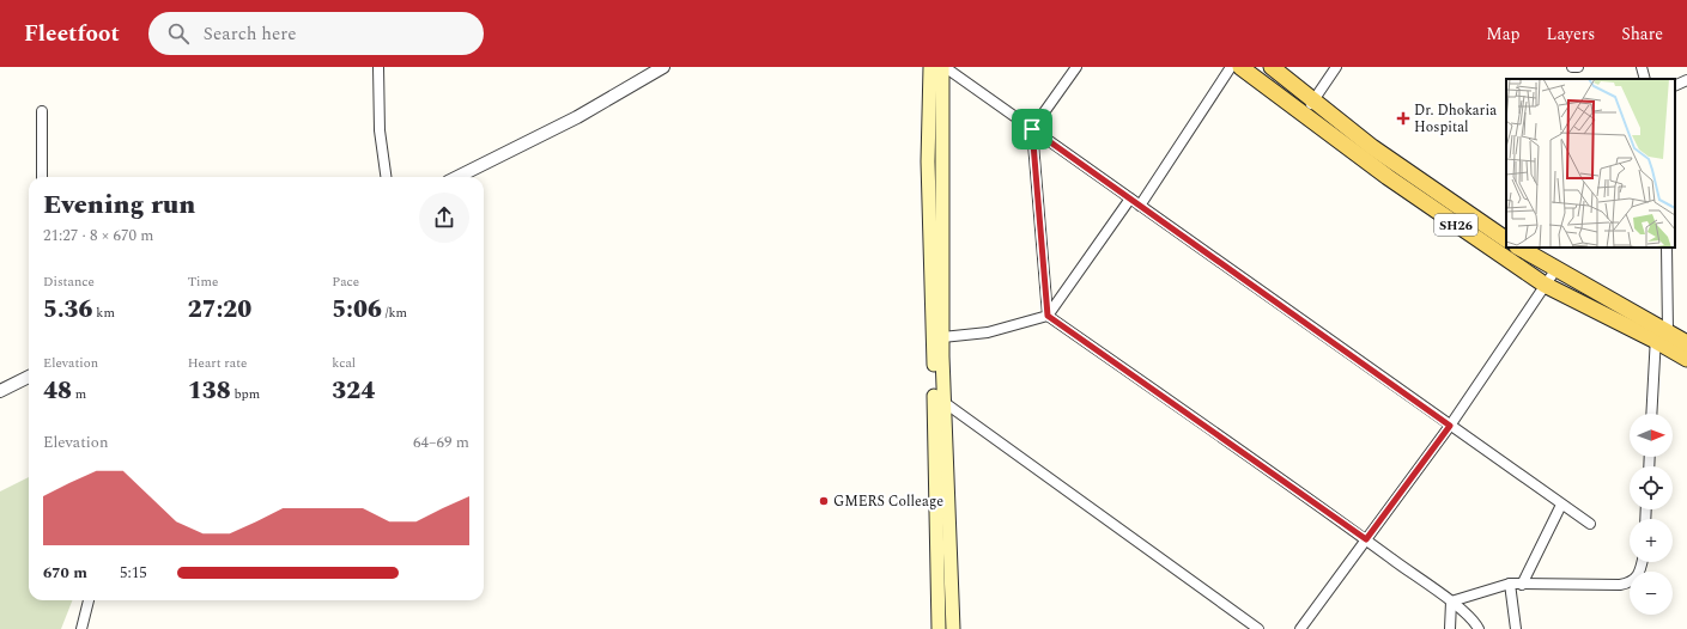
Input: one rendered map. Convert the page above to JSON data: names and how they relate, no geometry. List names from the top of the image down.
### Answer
{
  "streets": {
    "main road": ["SH26"]
  },
  "places": {
    "health": ["Dr. Dhokaria Hospital"],
    "other": ["GMERS Colleage"]
  },
  "north": "right",
  "page": {
    "header": "Fleetfoot",
    "search": "Search here",
    "nav": ["Map", "Layers", "Share"],
    "heading": ["Evening run", "21:27 · 8 × 670 m"],
    "stats": [
      ["Distance", "5.36 km"],
      ["Time", "27:20"],
      ["Pace", "5:06 /km"],
      ["Elevation", "48 m"],
      ["Heart rate", "138 bpm"],
      ["kcal", "324"]
    ],
    "map_buttons": ["+", "−"],
    "chart": ["Elevation", "64–69 m"],
    "list": [
      {
        "name": "670 m",
        "note": "5:15"
      }
    ]
  }
}
